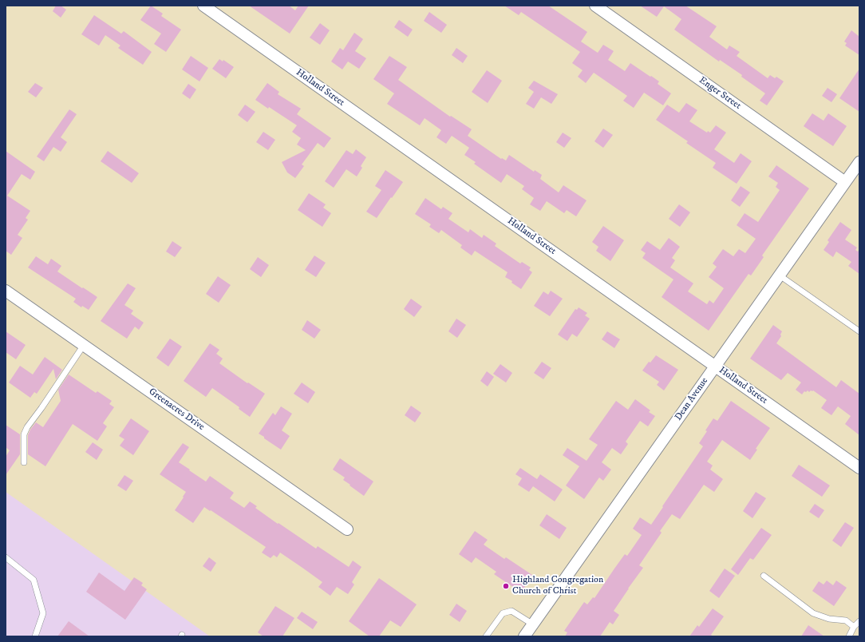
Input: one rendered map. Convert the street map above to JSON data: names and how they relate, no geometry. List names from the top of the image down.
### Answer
{
  "streets": {
    "street": [
      "Holland Street",
      "Enger Street",
      "Dean Avenue",
      "Greenacres Drive"
    ]
  },
  "crossings": [
    ["Holland Street", "Dean Avenue"],
    ["Enger Street", "Dean Avenue"]
  ],
  "places": ["Highland Congregation Church of Christ"]
}
